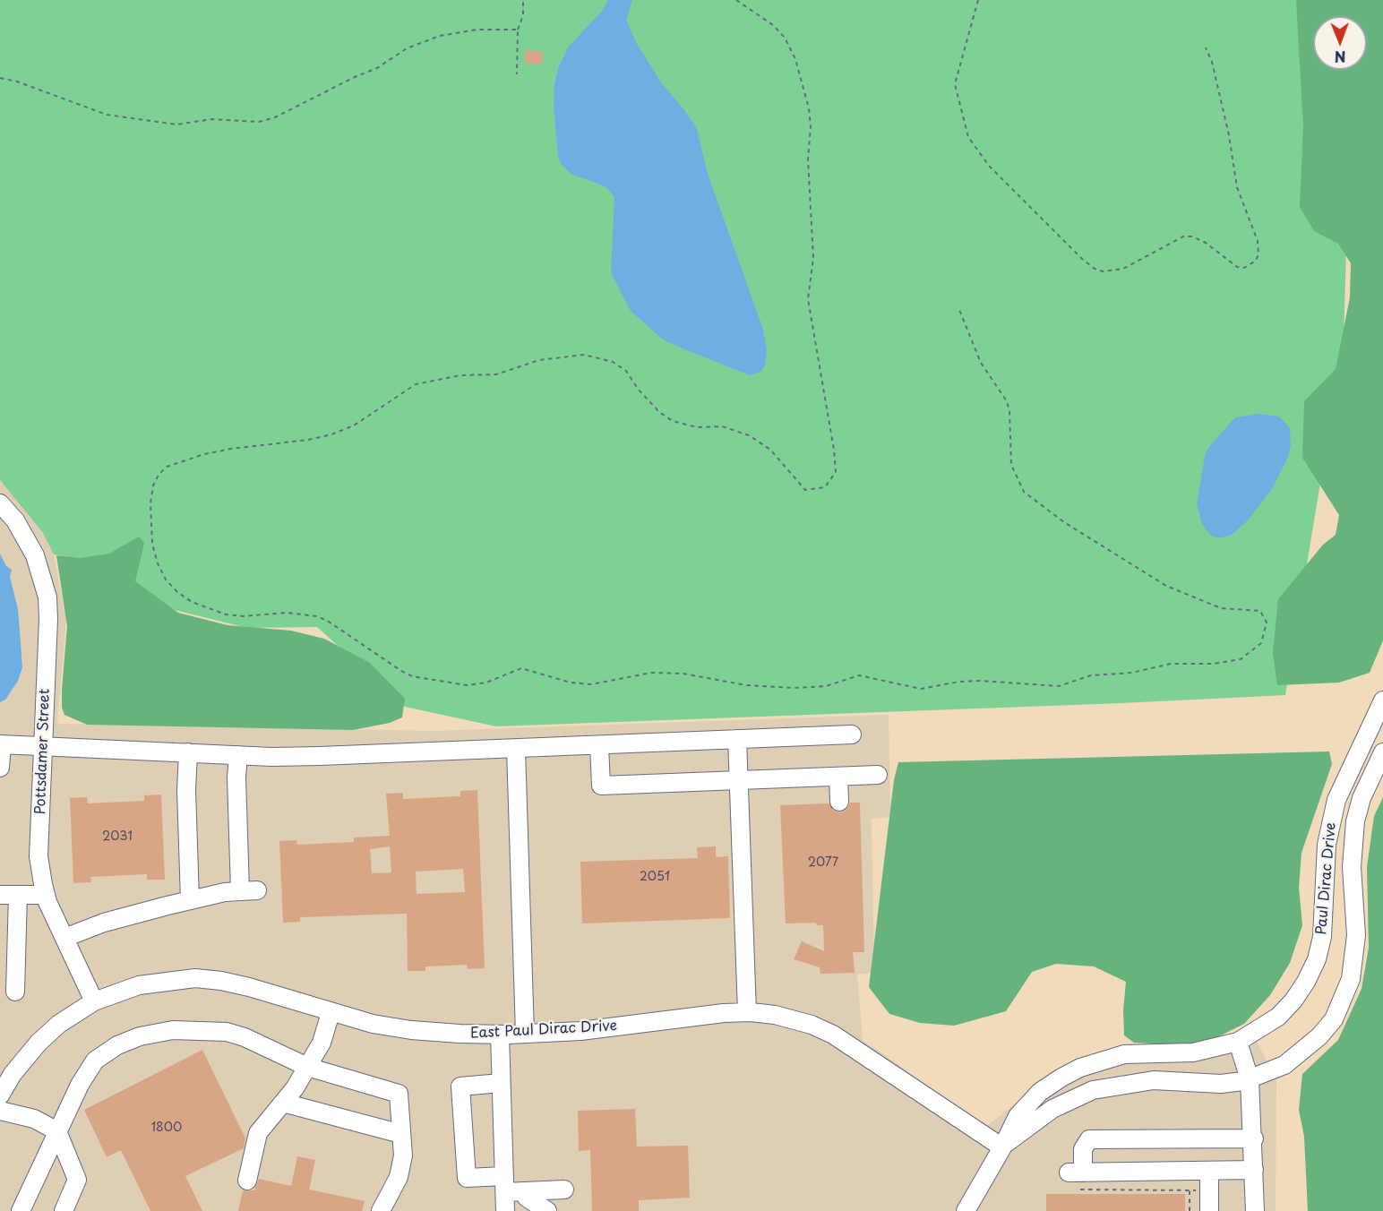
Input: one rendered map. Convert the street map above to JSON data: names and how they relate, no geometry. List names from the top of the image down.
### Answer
{
  "streets": {
    "street": ["Pottsdamer Street", "Paul Dirac Drive", "East Paul Dirac Drive"]
  },
  "crossings": [
    ["Pottsdamer Street", "East Paul Dirac Drive"],
    ["Paul Dirac Drive", "East Paul Dirac Drive"]
  ],
  "house_numbers": [
    "2031",
    "2077",
    "2051",
    "1800"
  ],
  "north": "bottom"
}
